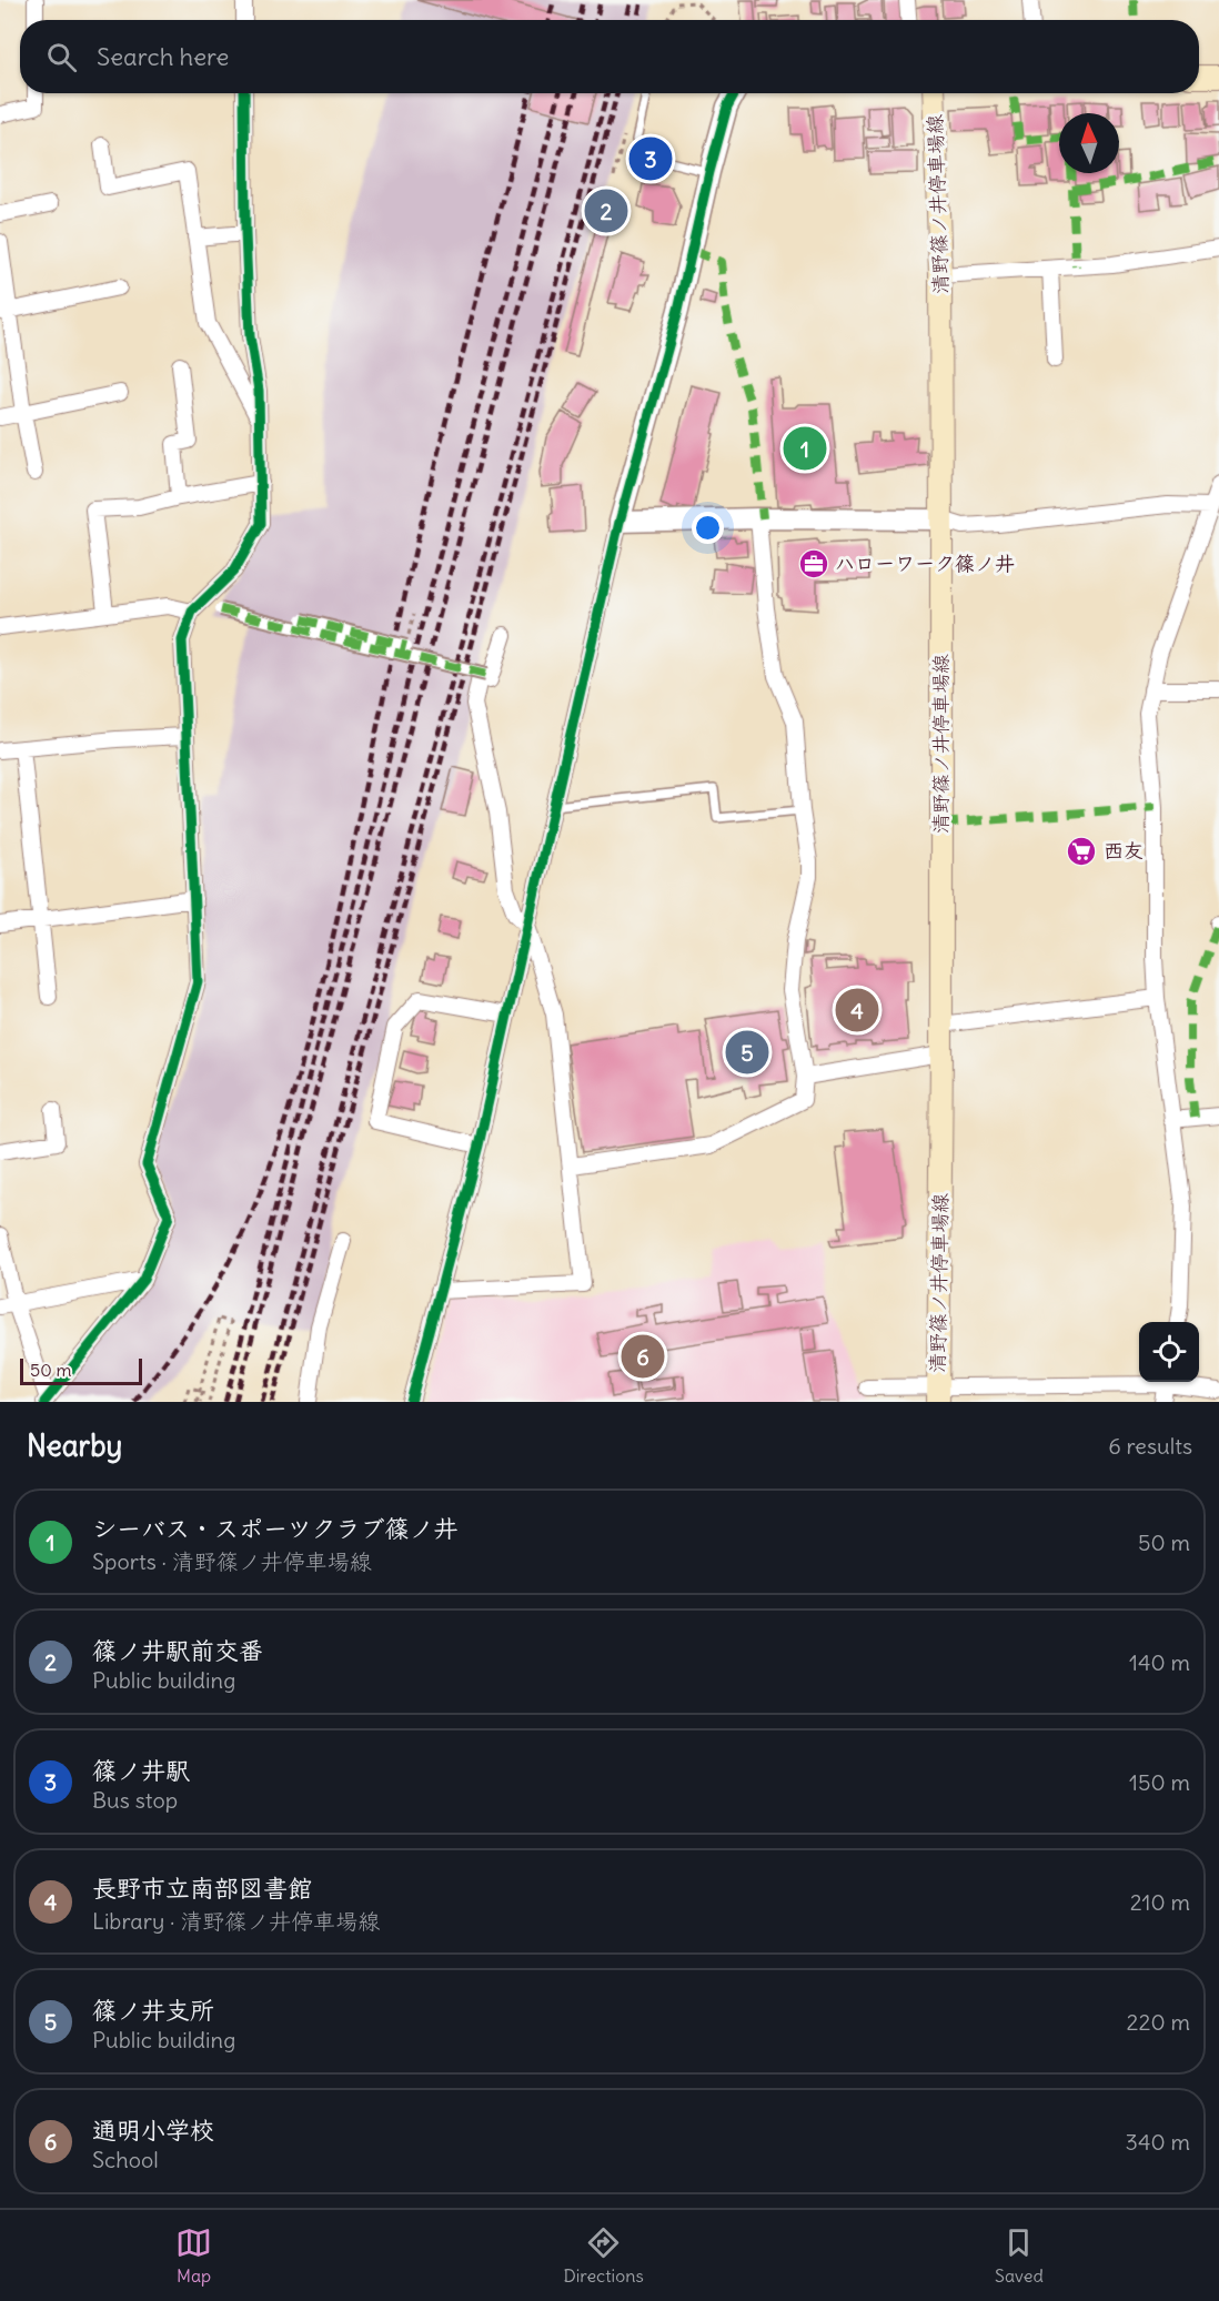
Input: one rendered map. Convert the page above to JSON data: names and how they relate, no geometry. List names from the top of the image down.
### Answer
{
  "streets": {
    "main road": ["清野篠ノ井停車場線"]
  },
  "places": {
    "office": ["ハローワーク篠ノ井"],
    "supermarket": ["西友"]
  },
  "scale_bar": "50 m",
  "north": "top",
  "page": {
    "search": "Search here",
    "pins": [
      "3",
      "2",
      "1",
      "4",
      "5",
      "6"
    ],
    "scale": "50 m",
    "heading": ["Nearby", "6 results"],
    "list": [
      {
        "mark": "1",
        "name": "シーバス・スポーツクラブ篠ノ井",
        "note": "Sports · 清野篠ノ井停車場線",
        "value": "50 m"
      },
      {
        "mark": "2",
        "name": "篠ノ井駅前交番",
        "note": "Public building",
        "value": "140 m"
      },
      {
        "mark": "3",
        "name": "篠ノ井駅",
        "note": "Bus stop",
        "value": "150 m"
      },
      {
        "mark": "4",
        "name": "長野市立南部図書館",
        "note": "Library · 清野篠ノ井停車場線",
        "value": "210 m"
      },
      {
        "mark": "5",
        "name": "篠ノ井支所",
        "note": "Public building",
        "value": "220 m"
      },
      {
        "mark": "6",
        "name": "通明小学校",
        "note": "School",
        "value": "340 m"
      }
    ],
    "nav": ["Map", "Directions", "Saved"]
  }
}
